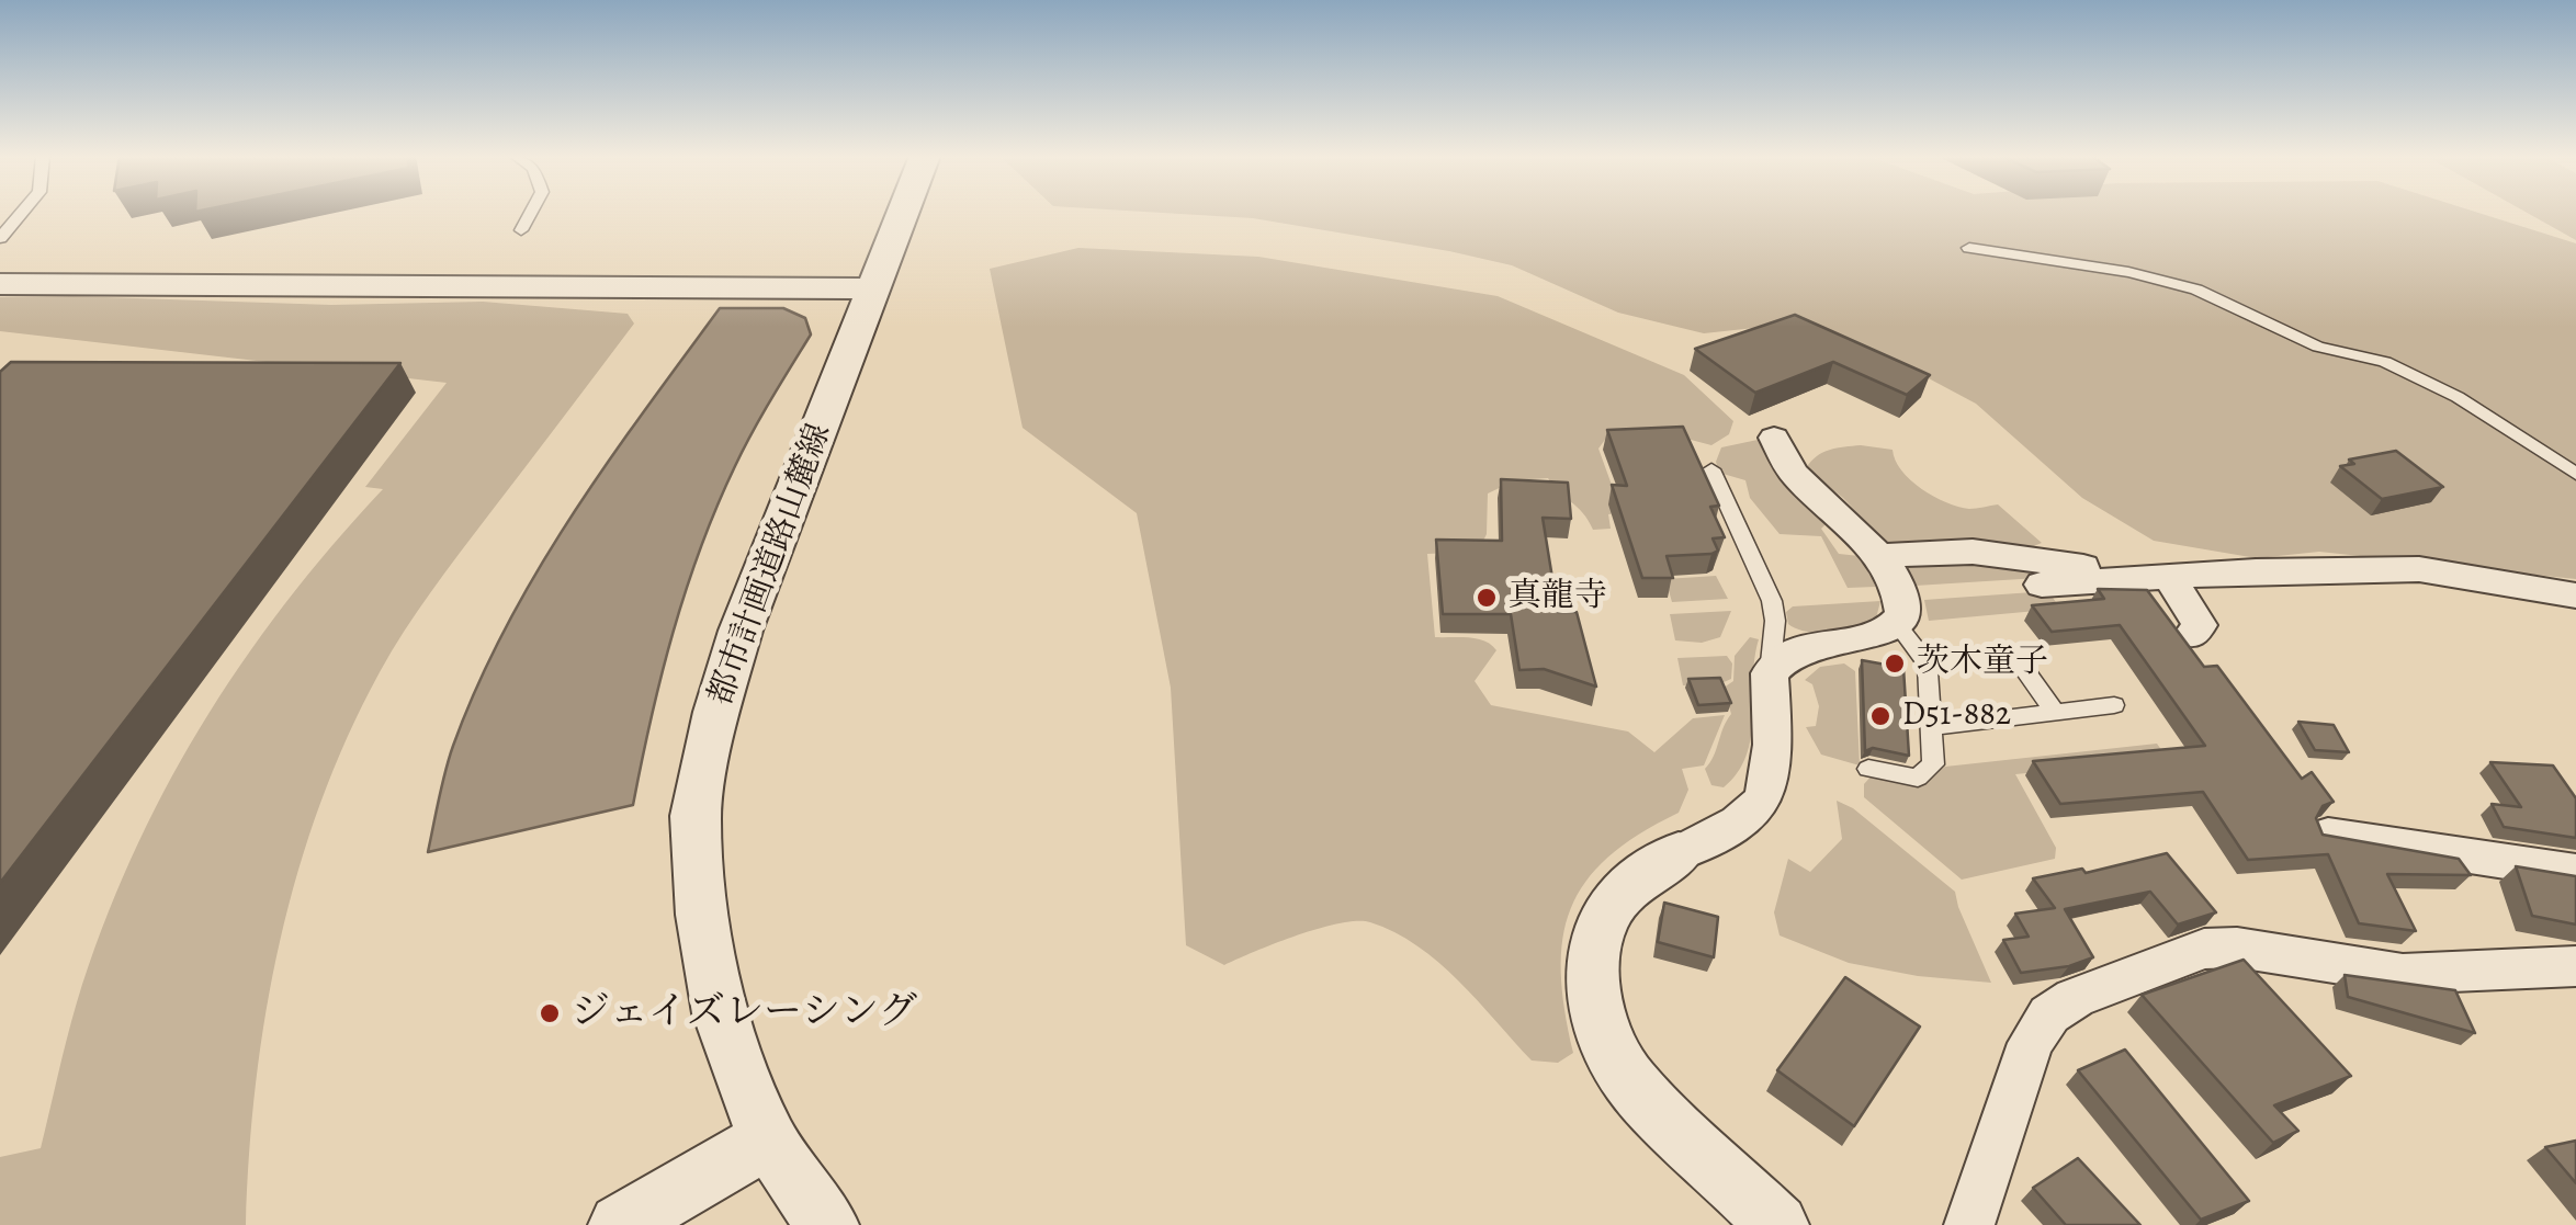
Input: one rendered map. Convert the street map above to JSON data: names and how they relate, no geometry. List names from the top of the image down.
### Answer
{
  "streets": {
    "street": ["都市計画道路山麓線"]
  },
  "places": [
    "真龍寺",
    "茨木童子",
    "D51-882",
    "ジェイズレーシング"
  ]
}
